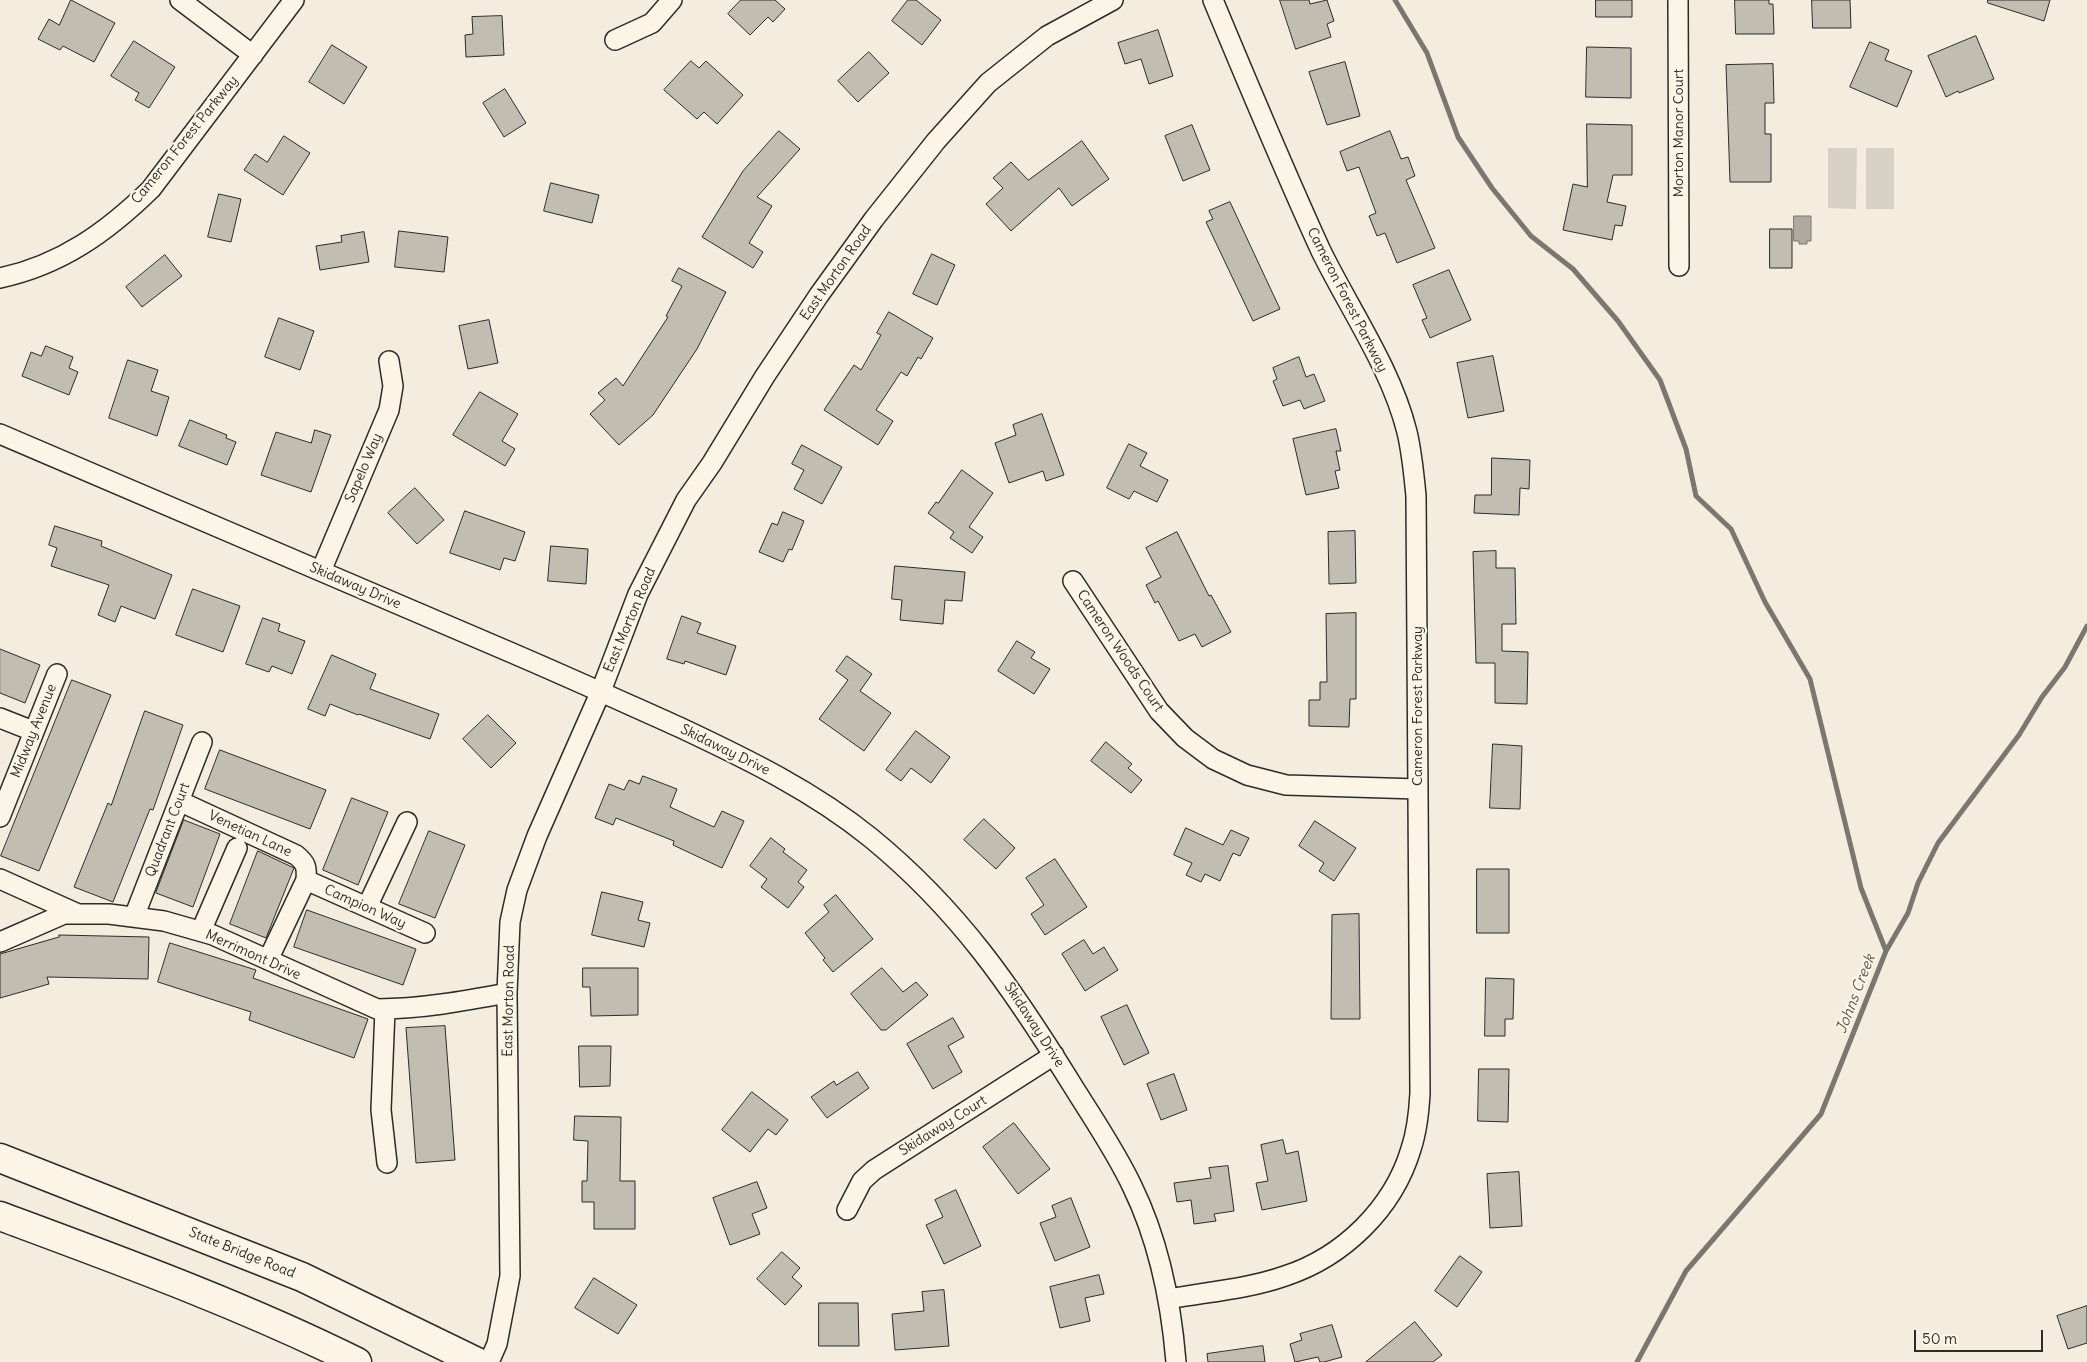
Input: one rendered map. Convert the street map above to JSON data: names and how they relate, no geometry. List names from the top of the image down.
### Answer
{
  "streets": {
    "highway": ["State Bridge Road"],
    "street": [
      "Morton Manor Court",
      "Cameron Forest Parkway",
      "East Morton Road",
      "Sapelo Way",
      "Skidaway Drive",
      "Cameron Woods Court",
      "Midway Avenue",
      "Quadrant Court",
      "Venetian Lane",
      "Campion Way",
      "Merrimont Drive",
      "Skidaway Court"
    ]
  },
  "crossings": [
    ["Cameron Forest Parkway", "Skidaway Drive"],
    ["Cameron Forest Parkway", "Cameron Woods Court"],
    ["East Morton Road", "Skidaway Drive"],
    ["East Morton Road", "Merrimont Drive"],
    ["Sapelo Way", "Skidaway Drive"],
    ["Skidaway Drive", "Skidaway Court"],
    ["Quadrant Court", "Venetian Lane"],
    ["Quadrant Court", "Merrimont Drive"],
    ["Venetian Lane", "Campion Way"]
  ],
  "water": ["Johns Creek"],
  "scale_bar": "50 m"
}
